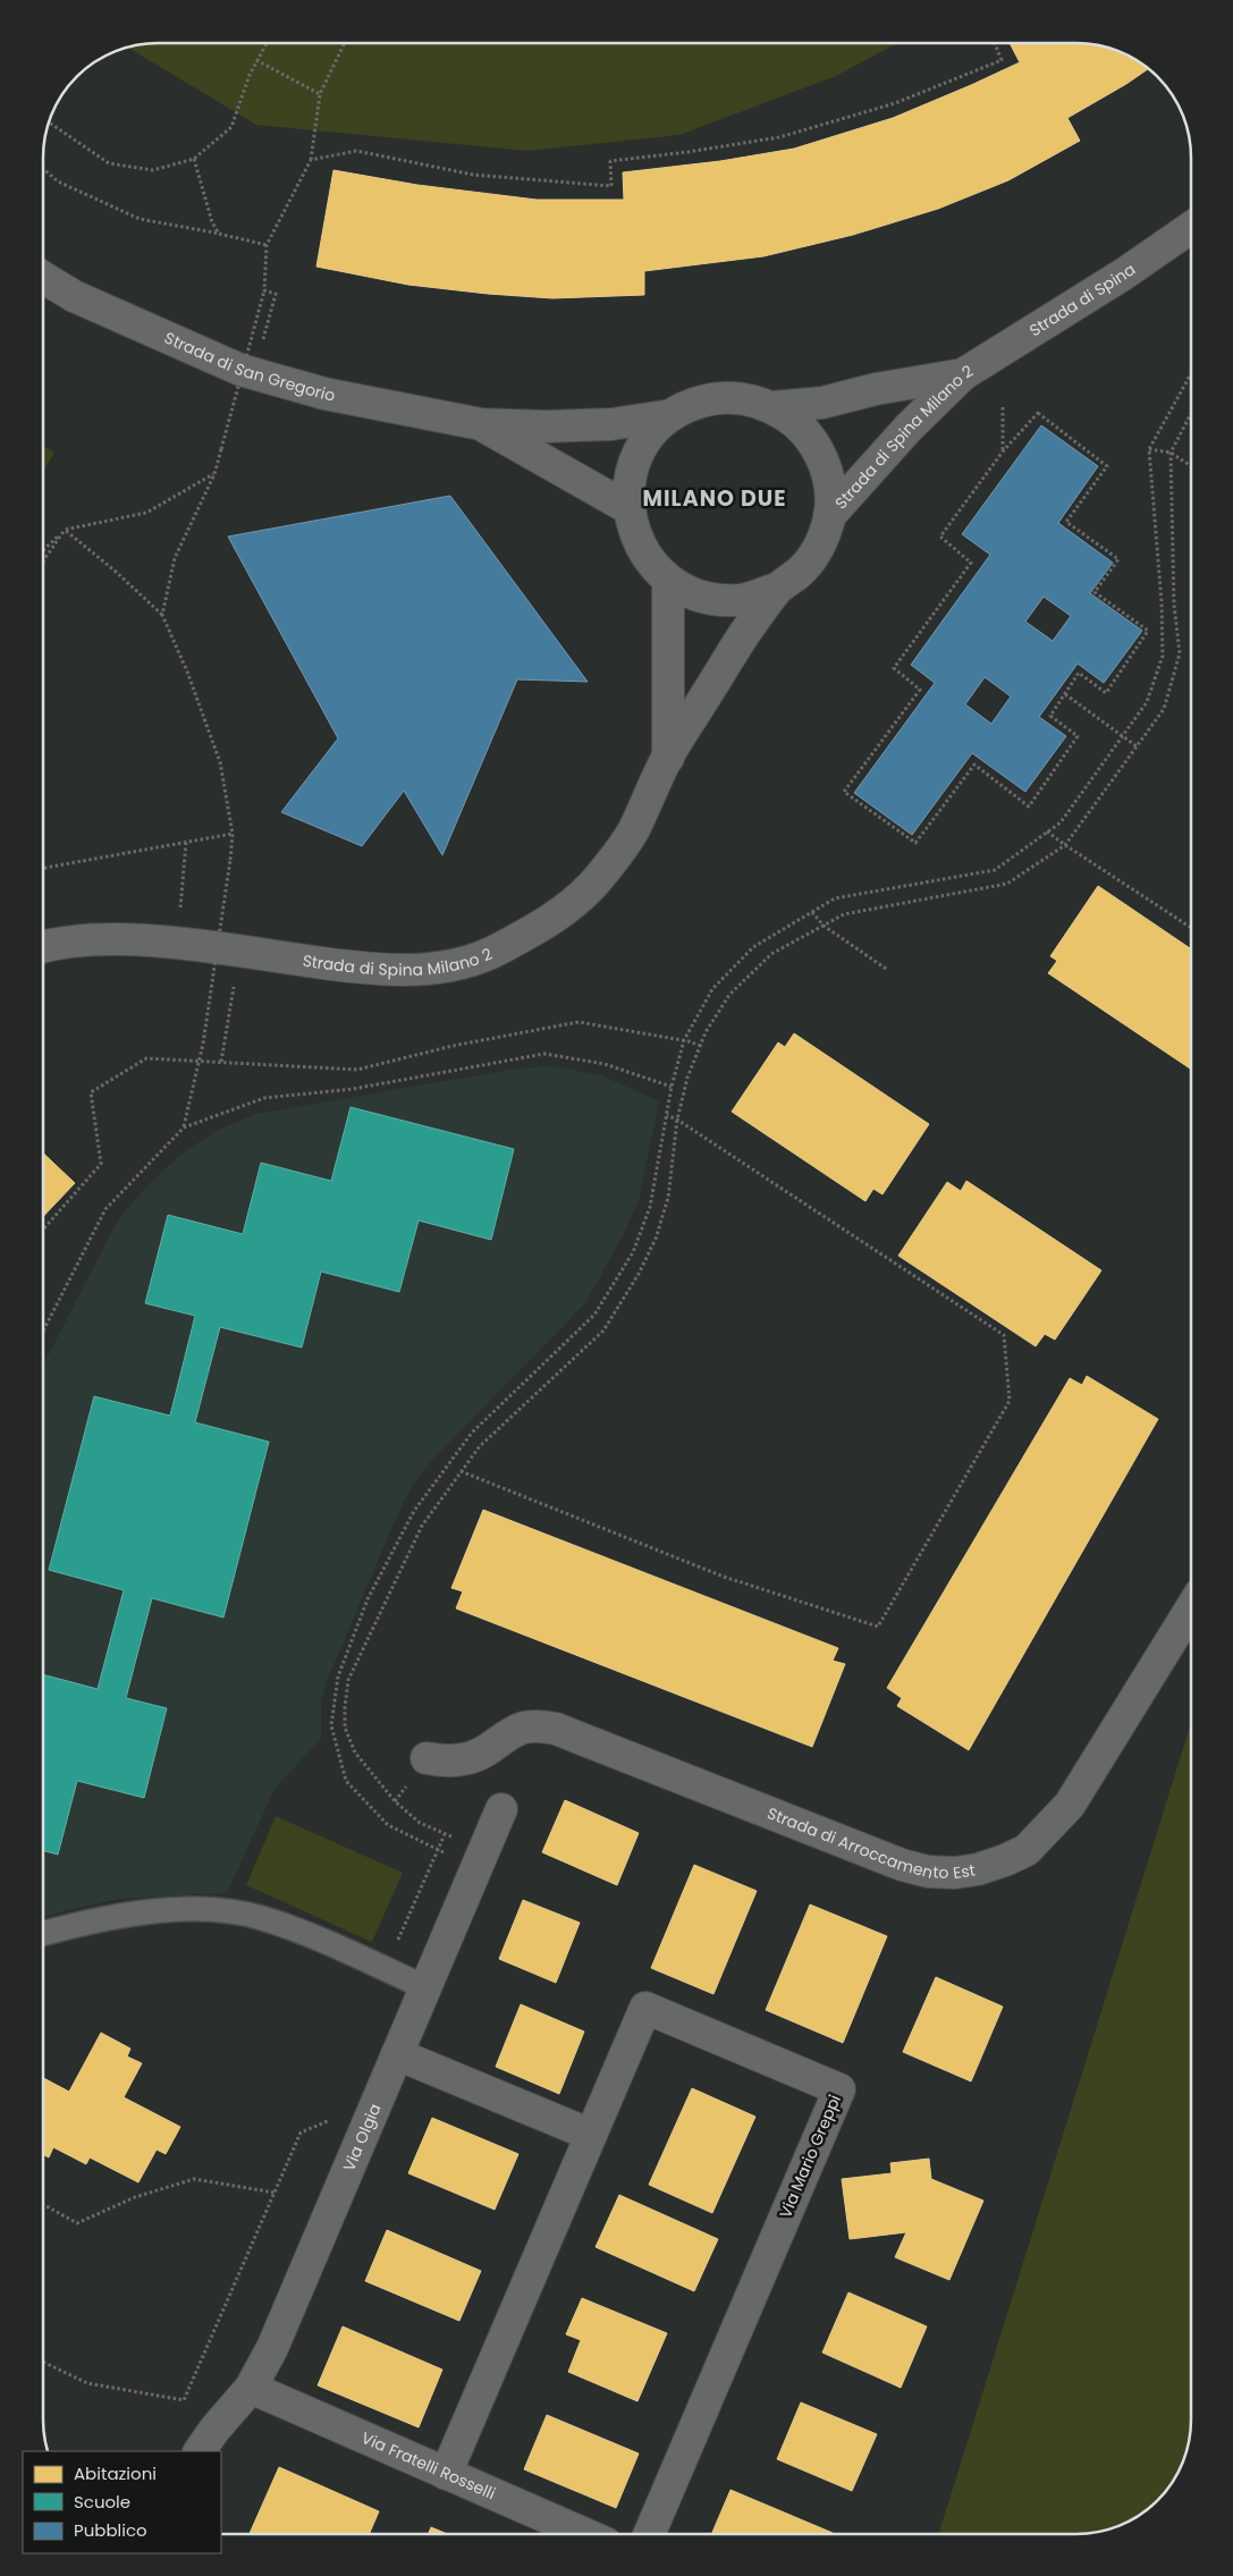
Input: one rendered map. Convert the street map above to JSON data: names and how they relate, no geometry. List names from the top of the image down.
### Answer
{
  "streets": {
    "street": [
      "Strada di Spina",
      "Strada di San Gregorio",
      "Strada di Spina Milano 2",
      "Strada di Arroccamento Est",
      "Via Olgia",
      "Via Mario Greppi",
      "Via Fratelli Rosselli"
    ]
  },
  "crossings": [
    ["Strada di Spina", "Strada di Spina Milano 2"],
    ["Strada di San Gregorio", "Strada di Spina Milano 2"],
    ["Via Olgia", "Via Fratelli Rosselli"],
    ["Via Mario Greppi", "Via Fratelli Rosselli"]
  ],
  "districts": ["MILANO DUE"],
  "legend": ["Abitazioni", "Scuole", "Pubblico"]
}
